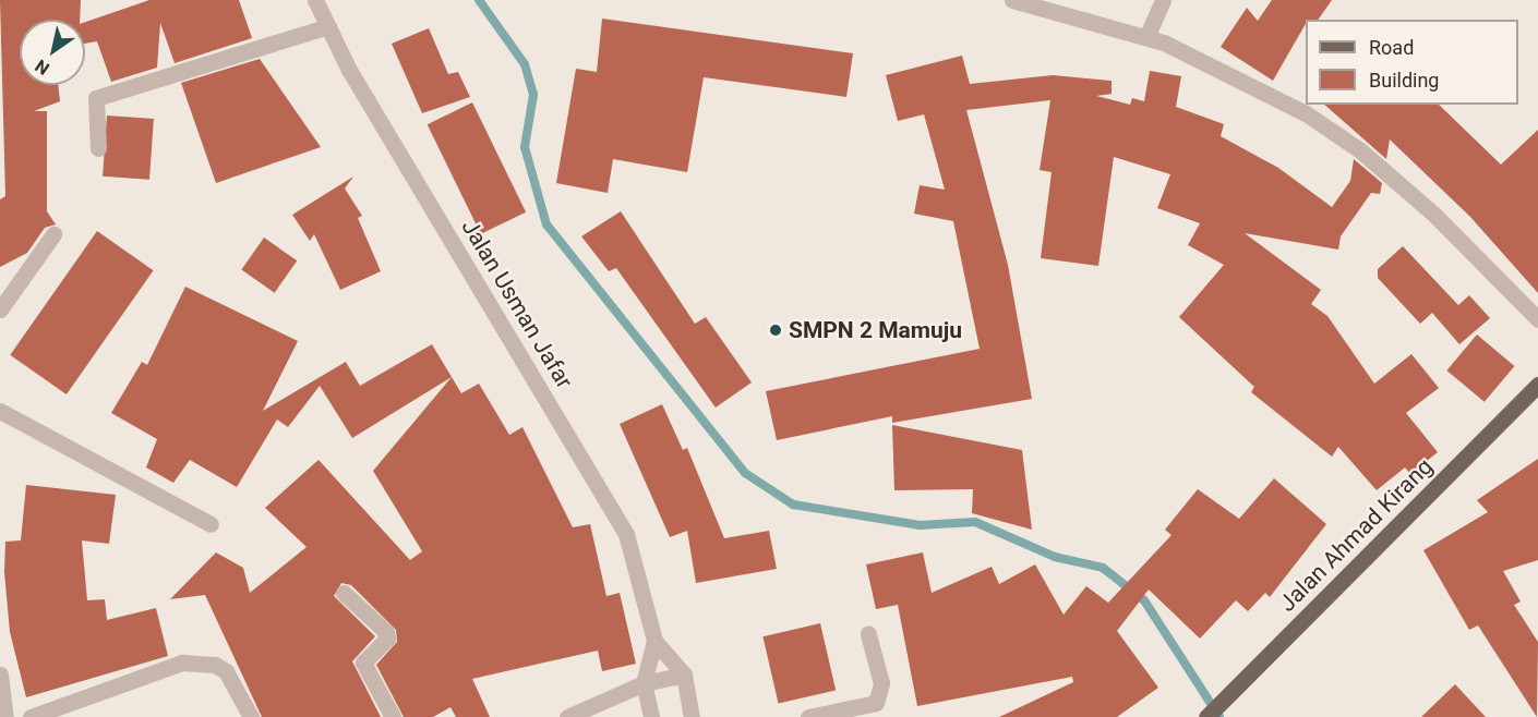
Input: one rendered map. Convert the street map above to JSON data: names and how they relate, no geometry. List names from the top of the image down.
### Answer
{
  "streets": {
    "main road": ["Jalan Ahmad Kirang"],
    "street": ["Jalan Usman Jafar"]
  },
  "places": ["SMPN 2 Mamuju"],
  "legend": ["Road", "Building"],
  "north": "bottom left"
}
